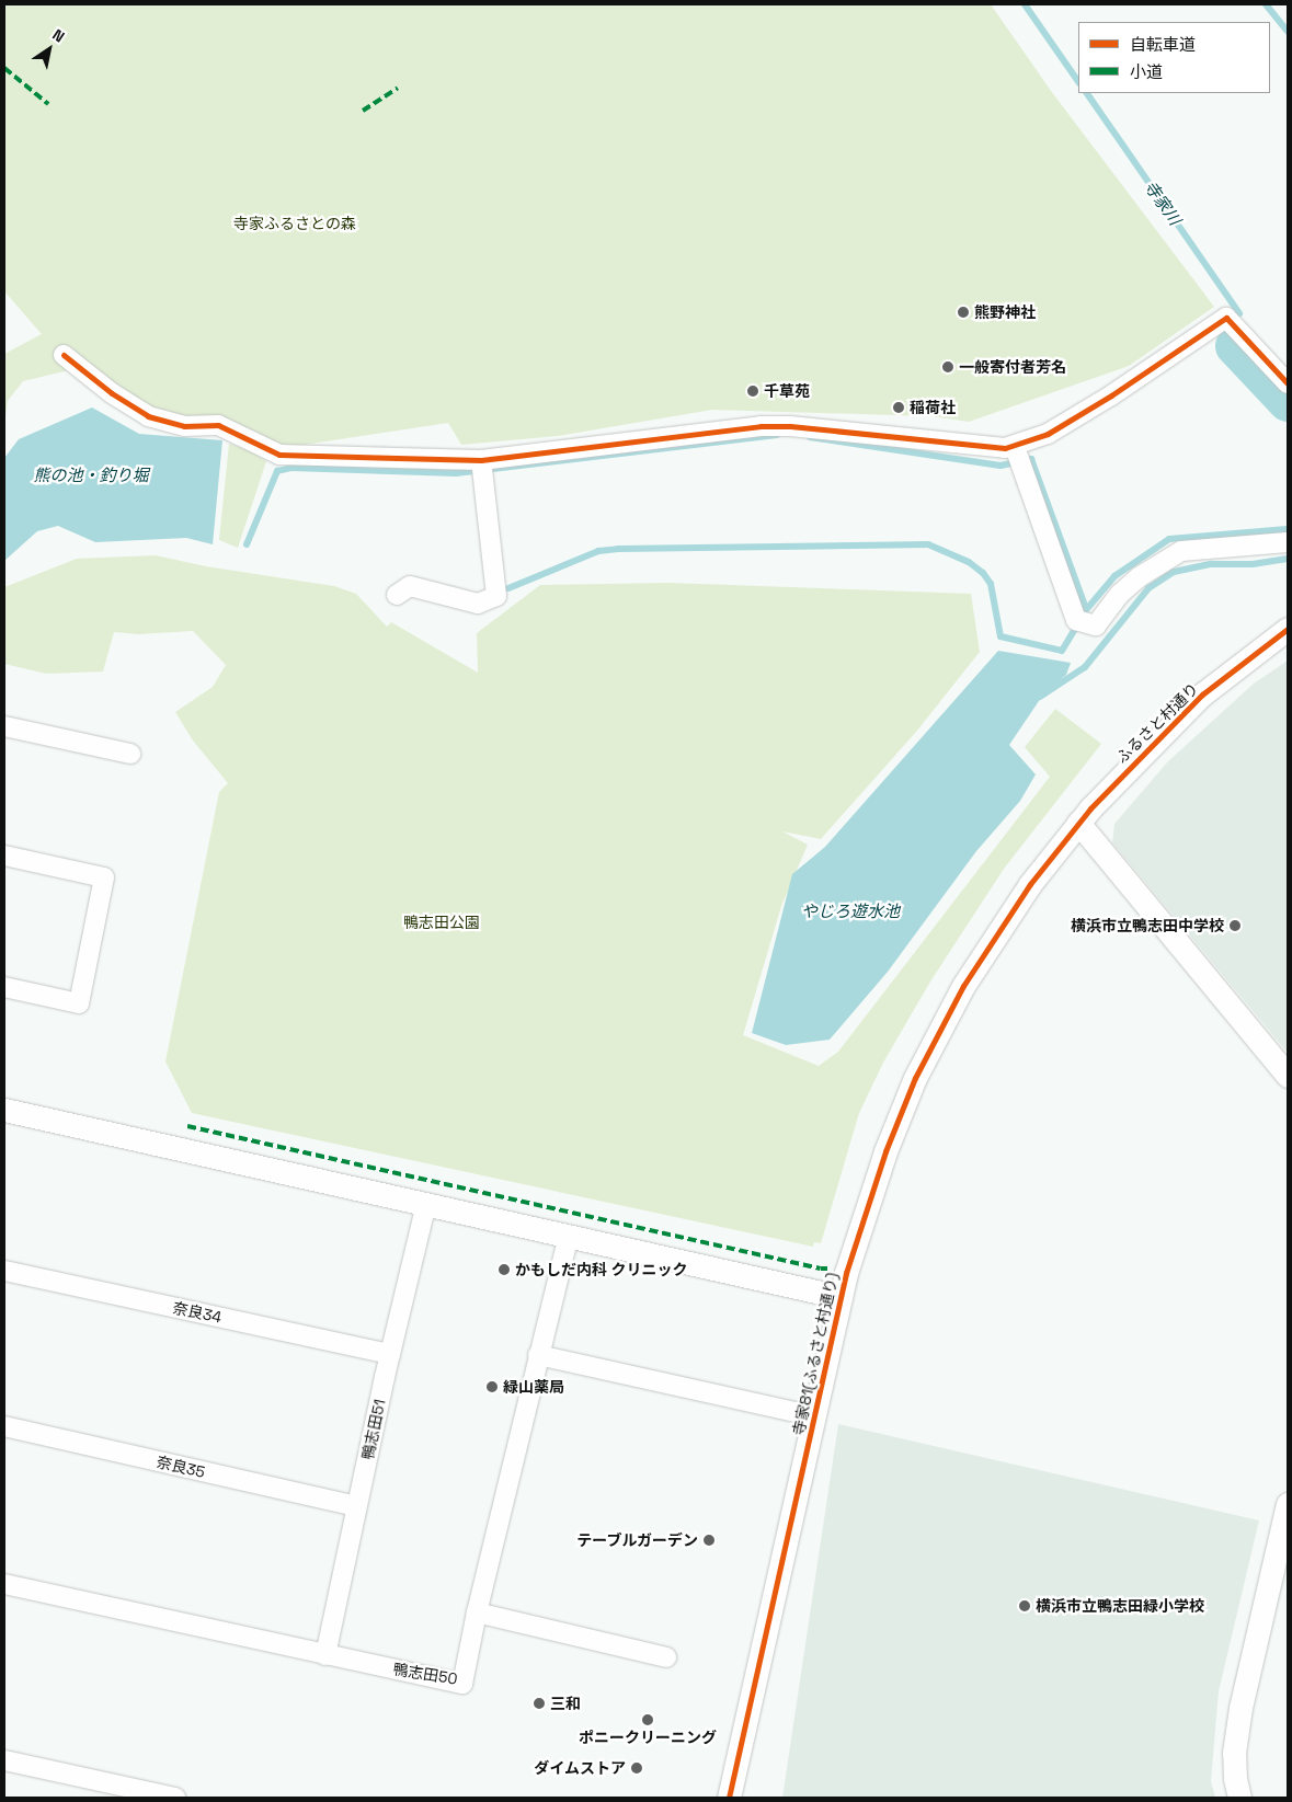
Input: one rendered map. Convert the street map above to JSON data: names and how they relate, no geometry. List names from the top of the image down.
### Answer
{
  "streets": {
    "street": [
      "ふるさと村通り",
      "奈良34",
      "寺家81(ふるさと村通り)",
      "鴨志田51",
      "奈良35",
      "鴨志田50"
    ]
  },
  "crossings": [
    ["ふるさと村通り", "寺家81(ふるさと村通り)"],
    ["奈良34", "鴨志田51"],
    ["鴨志田51", "奈良35"],
    ["鴨志田51", "鴨志田50"]
  ],
  "water": ["寺家川", "熊の池・釣り堀", "やじろ遊水池"],
  "parks": ["寺家ふるさとの森", "鴨志田公園"],
  "places": [
    "熊野神社",
    "一般寄付者芳名",
    "千草苑",
    "稲荷社",
    "横浜市立鴨志田中学校",
    "かもしだ内科 クリニック",
    "緑山薬局",
    "テーブルガーデン",
    "横浜市立鴨志田緑小学校",
    "三和",
    "ポニークリーニング",
    "ダイムストア"
  ],
  "legend": ["自転車道", "小道"],
  "north": "top right"
}
